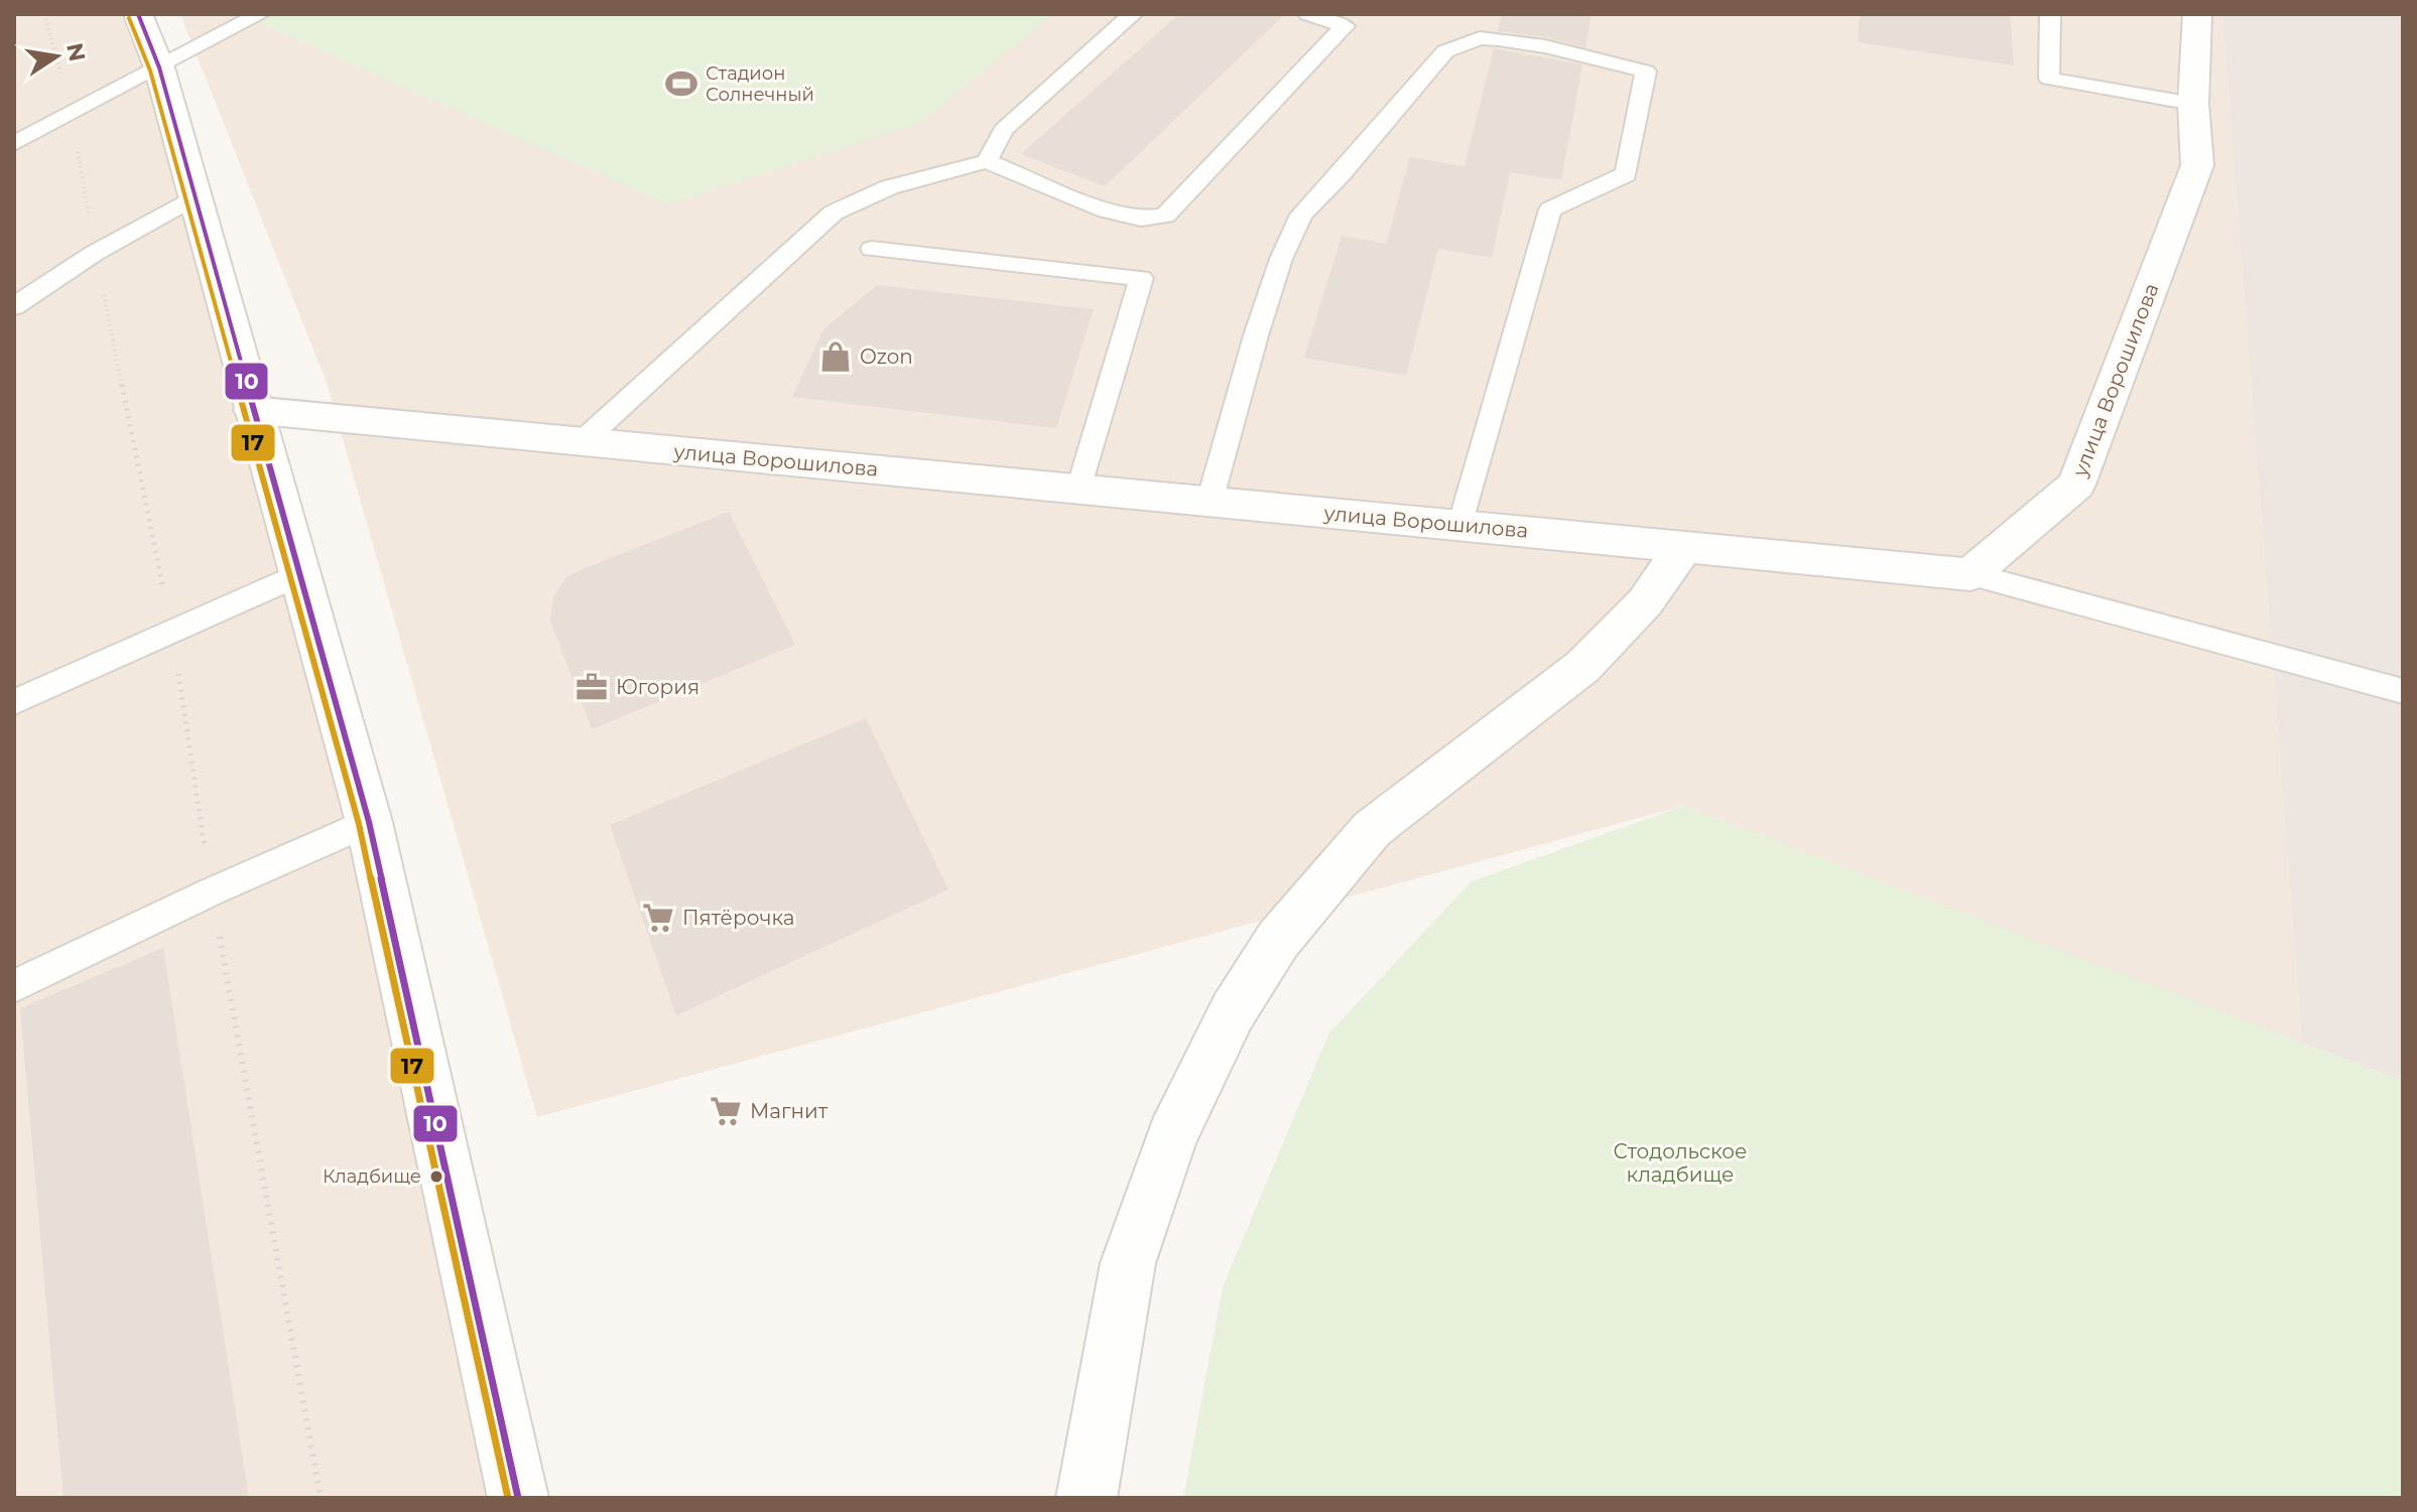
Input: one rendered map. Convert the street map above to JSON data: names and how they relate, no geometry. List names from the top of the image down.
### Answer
{
  "streets": {
    "street": ["улица Ворошилова"]
  },
  "parks": ["Стодольское кладбище"],
  "places": {
    "sports": ["Стадион Солнечный"],
    "shop": ["Ozon"],
    "office": ["Югория"],
    "supermarket": ["Пятёрочка", "Магнит"],
    "other": ["Кладбище"]
  },
  "lines": ["transit line 10", "transit line 17"],
  "north": "right"
}
